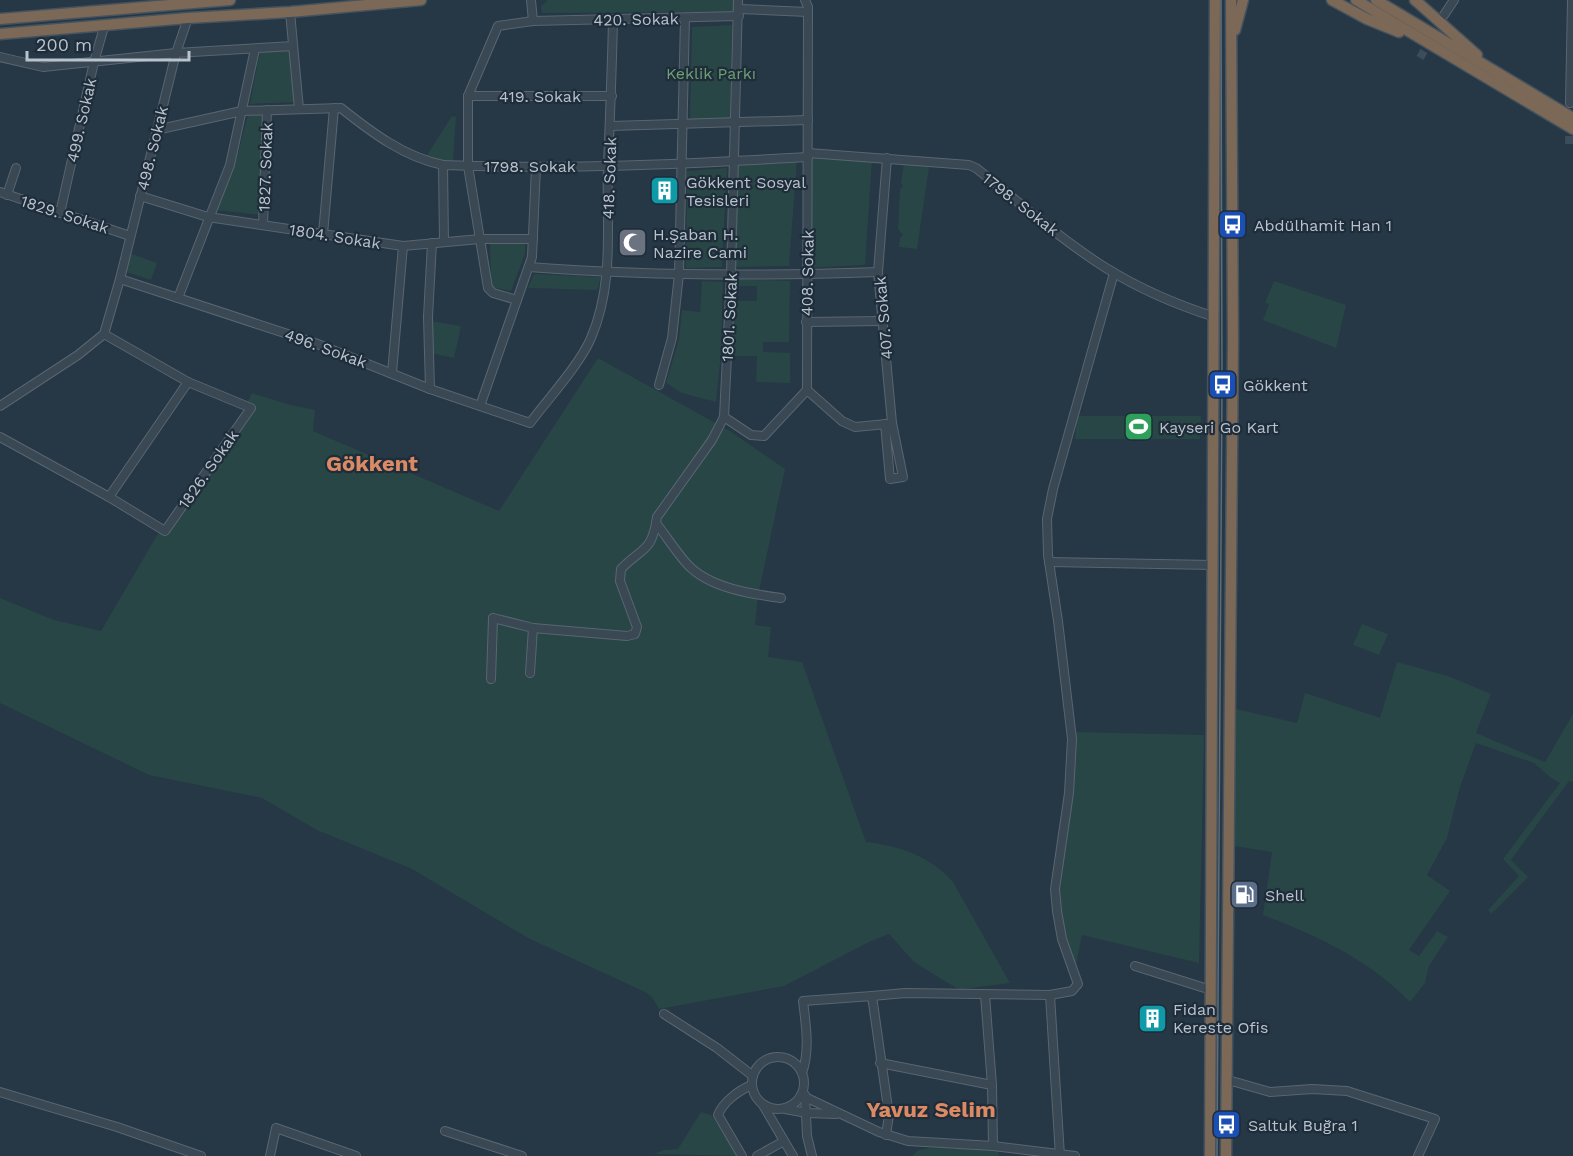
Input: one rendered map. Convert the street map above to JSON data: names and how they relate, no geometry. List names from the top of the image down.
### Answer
{
  "streets": {
    "street": [
      "420. Sokak",
      "419. Sokak",
      "499. Sokak",
      "498. Sokak",
      "1798. Sokak",
      "1827. Sokak",
      "418. Sokak",
      "1829. Sokak",
      "1804. Sokak",
      "408. Sokak",
      "1801. Sokak",
      "407. Sokak",
      "496. Sokak",
      "1826. Sokak"
    ]
  },
  "crossings": [
    ["420. Sokak", "419. Sokak"],
    ["420. Sokak", "418. Sokak"],
    ["420. Sokak", "408. Sokak"],
    ["420. Sokak", "1801. Sokak"],
    ["419. Sokak", "418. Sokak"],
    ["499. Sokak", "1829. Sokak"],
    ["498. Sokak", "1829. Sokak"],
    ["498. Sokak", "1804. Sokak"],
    ["498. Sokak", "496. Sokak"],
    ["1798. Sokak", "418. Sokak"],
    ["1798. Sokak", "408. Sokak"],
    ["1798. Sokak", "1801. Sokak"],
    ["1798. Sokak", "407. Sokak"],
    ["1827. Sokak", "1804. Sokak"],
    ["418. Sokak", "496. Sokak"]
  ],
  "districts": ["Gökkent", "Yavuz Selim"],
  "parks": ["Keklik Parkı"],
  "places": {
    "building": ["Gökkent Sosyal Tesisleri", "Fidan Kereste Ofis"],
    "bus stop": ["Abdülhamit Han 1", "Gökkent", "Saltuk Buğra 1"],
    "mosque": ["H.Şaban H. Nazire Cami"],
    "sports": ["Kayseri Go Kart"],
    "fuel station": ["Shell"]
  },
  "scale_bar": "200 m"
}
